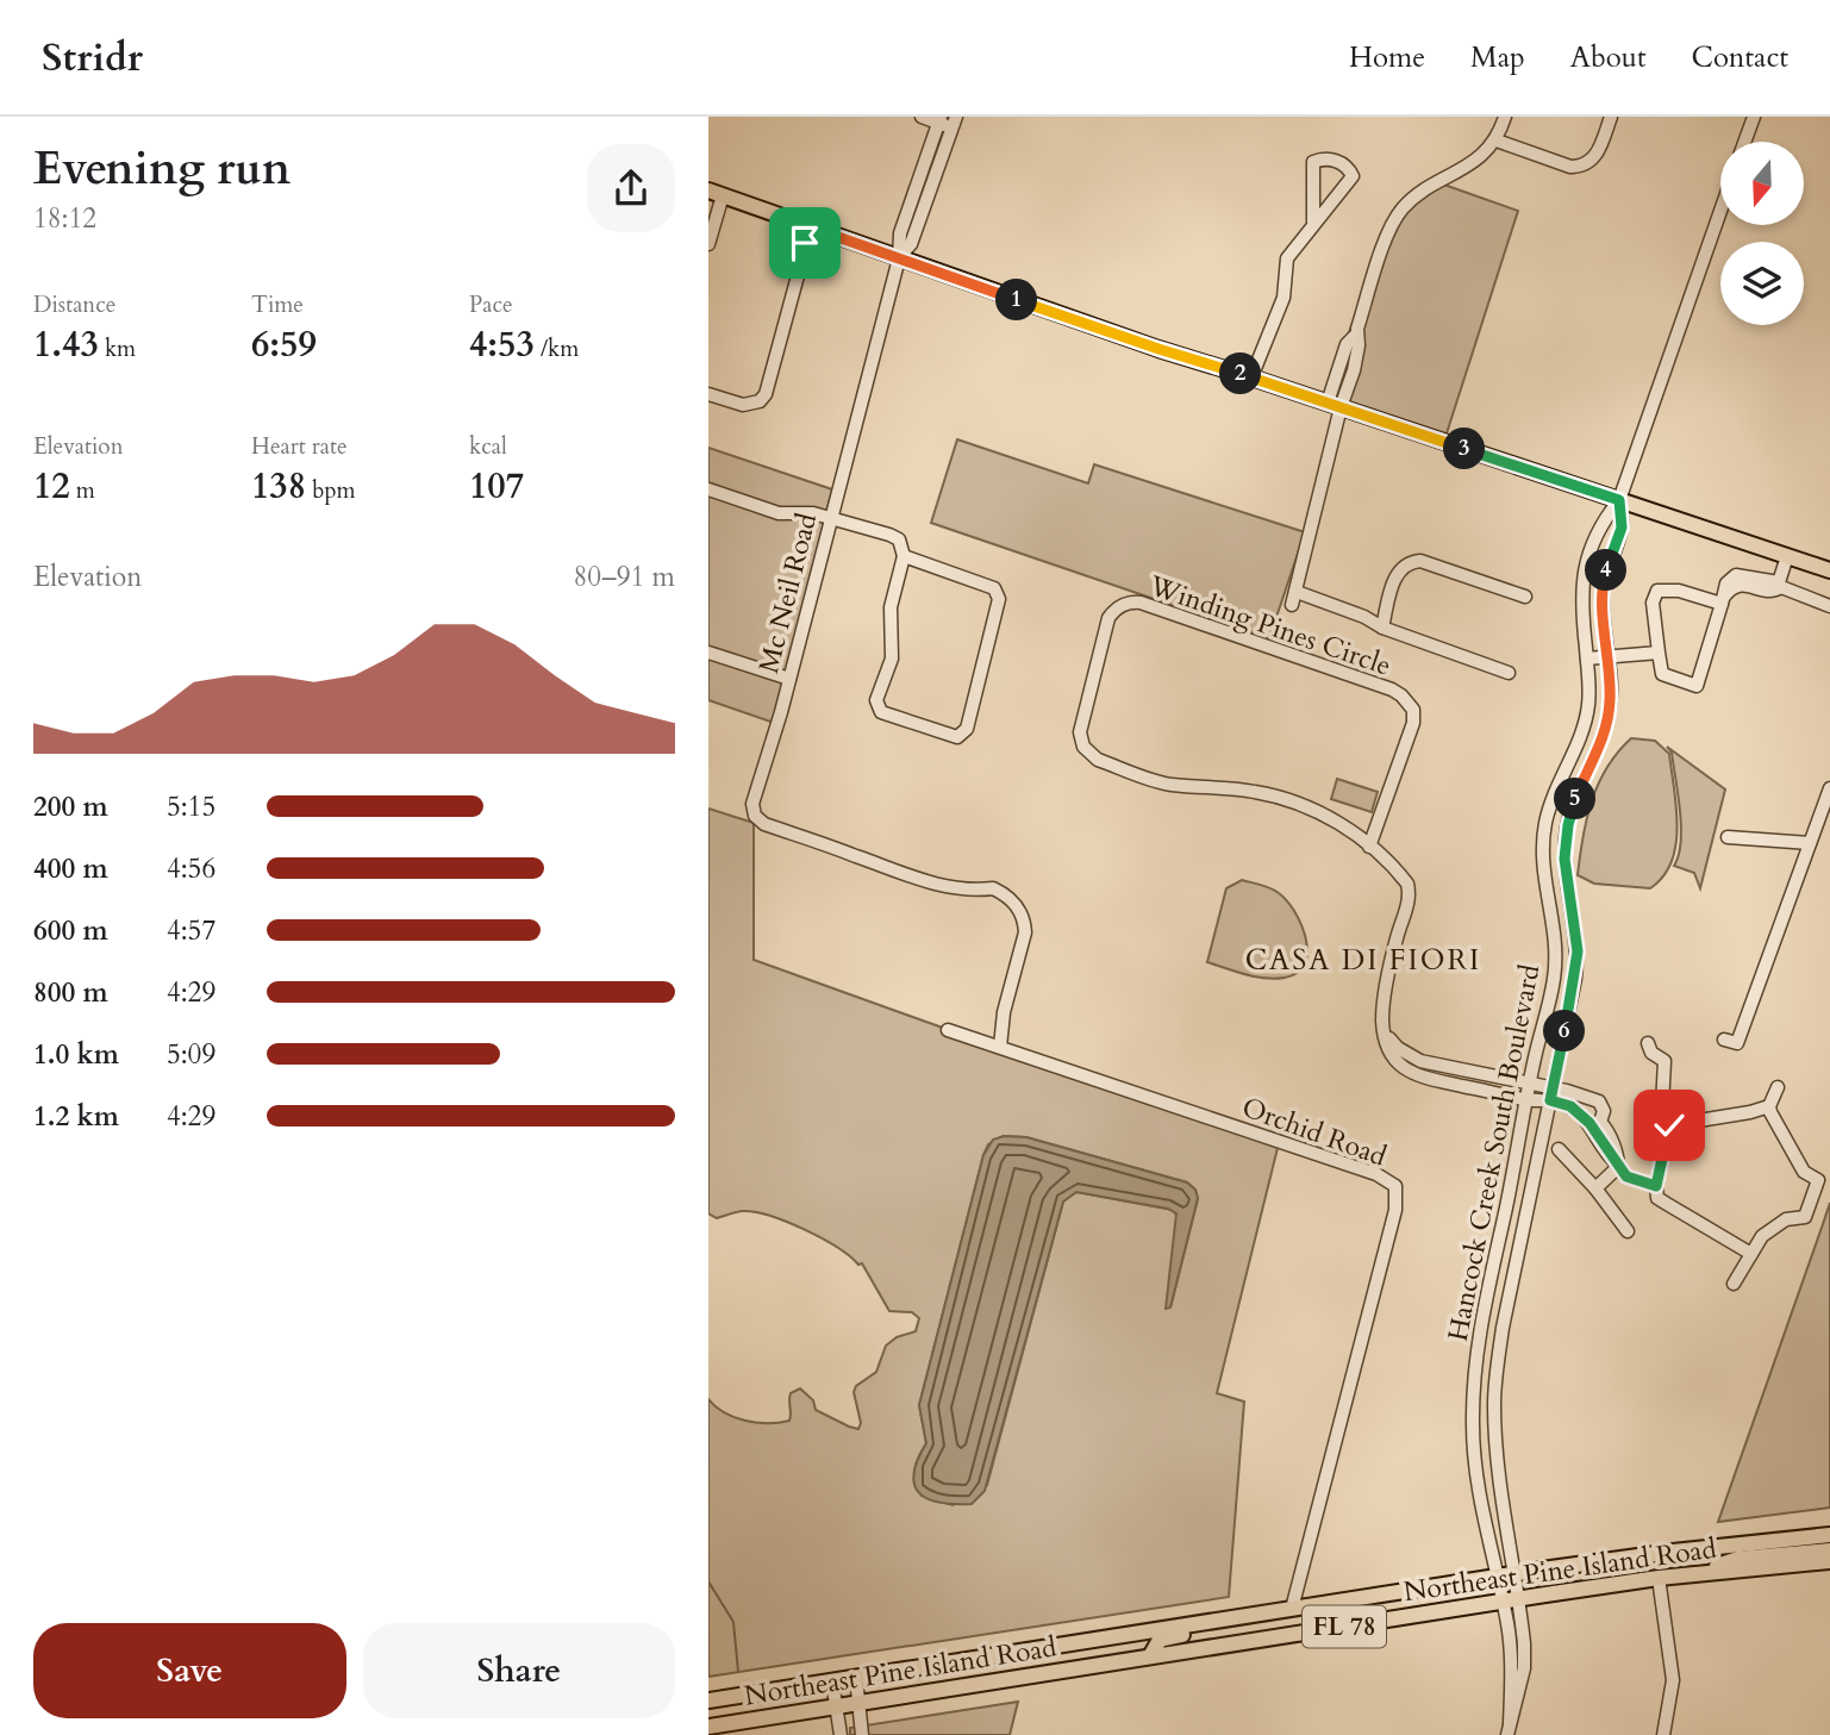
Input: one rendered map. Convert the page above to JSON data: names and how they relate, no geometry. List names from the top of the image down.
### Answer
{
  "streets": {
    "main road": ["Northeast Pine Island Road", "FL 78"],
    "street": [
      "Mc Neil Road",
      "Winding Pines Circle",
      "Orchid Road",
      "Hancock Creek South Boulevard"
    ]
  },
  "crossings": [
    ["Mc Neil Road", "Orchid Road"],
    ["Winding Pines Circle", "Hancock Creek South Boulevard"],
    ["Orchid Road", "Northeast Pine Island Road"],
    ["Hancock Creek South Boulevard", "Northeast Pine Island Road"]
  ],
  "districts": ["CASA DI FIORI"],
  "north": "bottom",
  "page": {
    "header": "Stridr",
    "nav": [
      "Home",
      "Map",
      "About",
      "Contact"
    ],
    "heading": ["Evening run", "18:12"],
    "stats": [
      ["Distance", "1.43 km"],
      ["Time", "6:59"],
      ["Pace", "4:53 /km"],
      ["Elevation", "12 m"],
      ["Heart rate", "138 bpm"],
      ["kcal", "107"]
    ],
    "pins": [
      "1",
      "2",
      "3",
      "4",
      "5",
      "6"
    ],
    "chart": ["Elevation", "80–91 m"],
    "list": [
      {
        "name": "200 m",
        "note": "5:15"
      },
      {
        "name": "400 m",
        "note": "4:56"
      },
      {
        "name": "600 m",
        "note": "4:57"
      },
      {
        "name": "800 m",
        "note": "4:29"
      },
      {
        "name": "1.0 km",
        "note": "5:09"
      },
      {
        "name": "1.2 km",
        "note": "4:29"
      }
    ],
    "buttons": ["Save", "Share"]
  }
}
